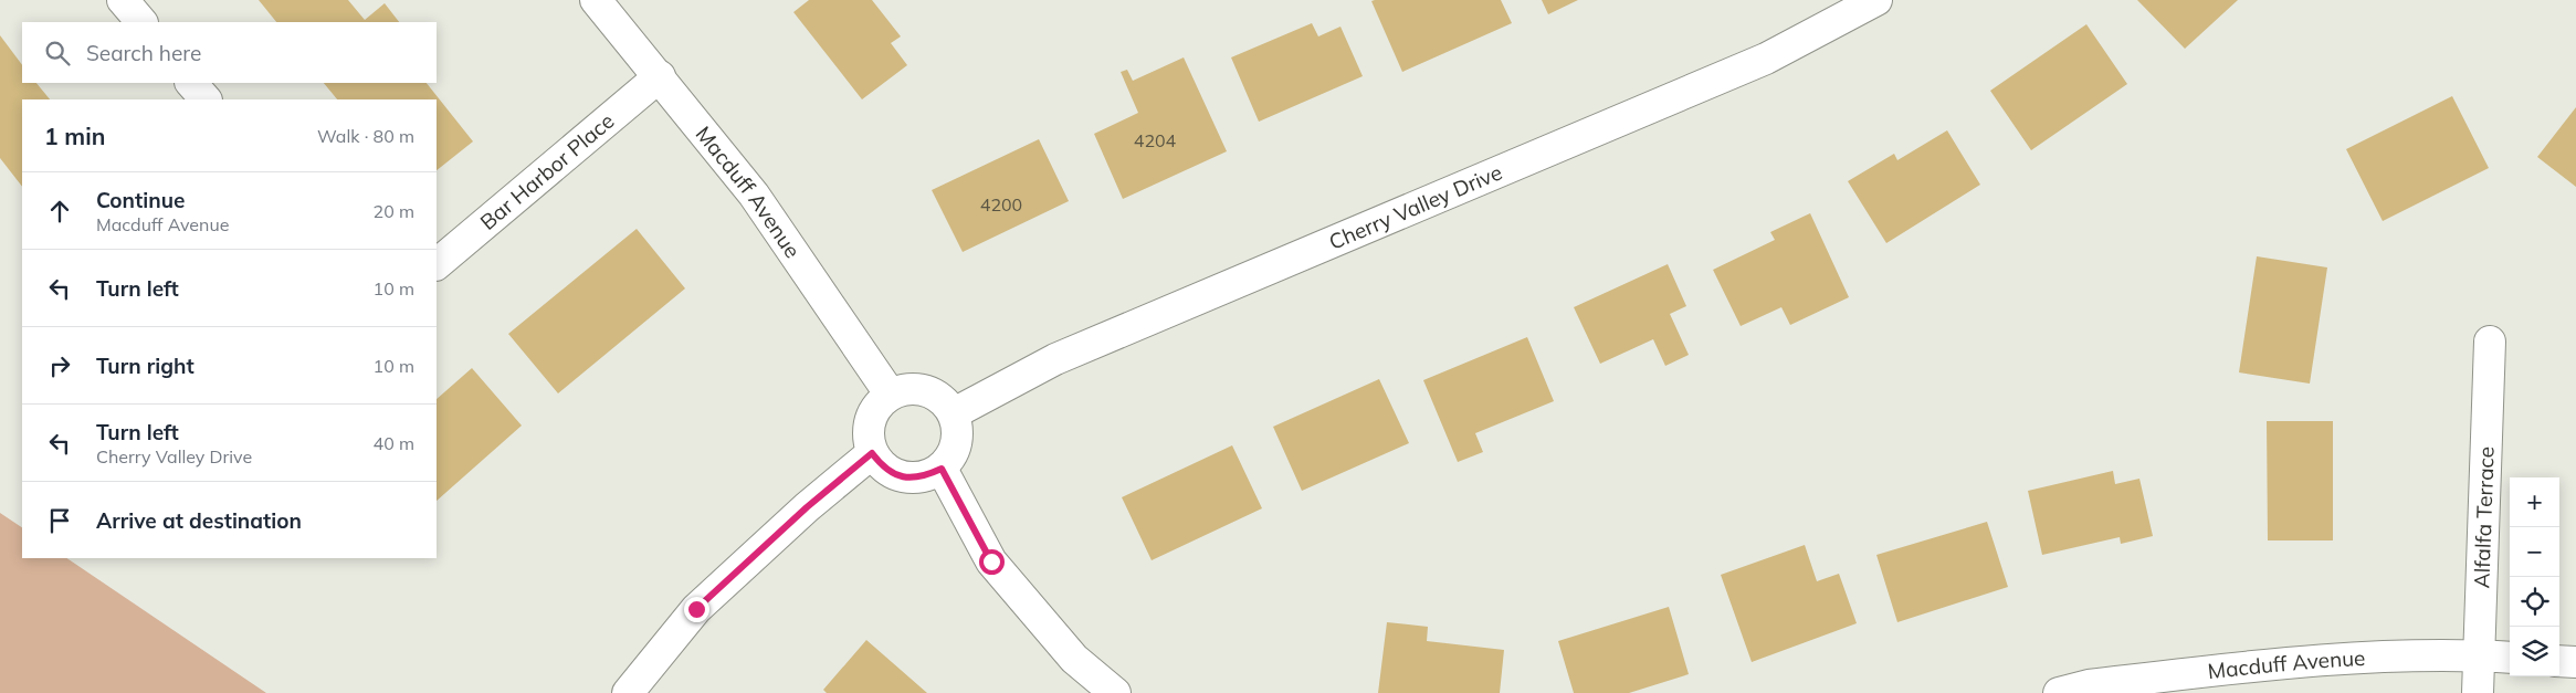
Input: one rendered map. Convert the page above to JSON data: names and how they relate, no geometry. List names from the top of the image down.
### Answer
{
  "streets": {
    "street": [
      "Bar Harbor Place",
      "Macduff Avenue",
      "Cherry Valley Drive",
      "Alfalfa Terrace"
    ]
  },
  "crossings": [
    ["Bar Harbor Place", "Macduff Avenue"],
    ["Macduff Avenue", "Cherry Valley Drive"],
    ["Macduff Avenue", "Alfalfa Terrace"]
  ],
  "house_numbers": ["4204", "4200"],
  "page": {
    "search": "Search here",
    "heading": ["1 min", "Walk · 80 m"],
    "list": [
      ["Continue", "Macduff Avenue", "20 m"],
      ["Turn left", "10 m"],
      ["Turn right", "10 m"],
      ["Turn left", "Cherry Valley Drive", "40 m"],
      "Arrive at destination"
    ],
    "map_buttons": ["+", "−"]
  }
}
